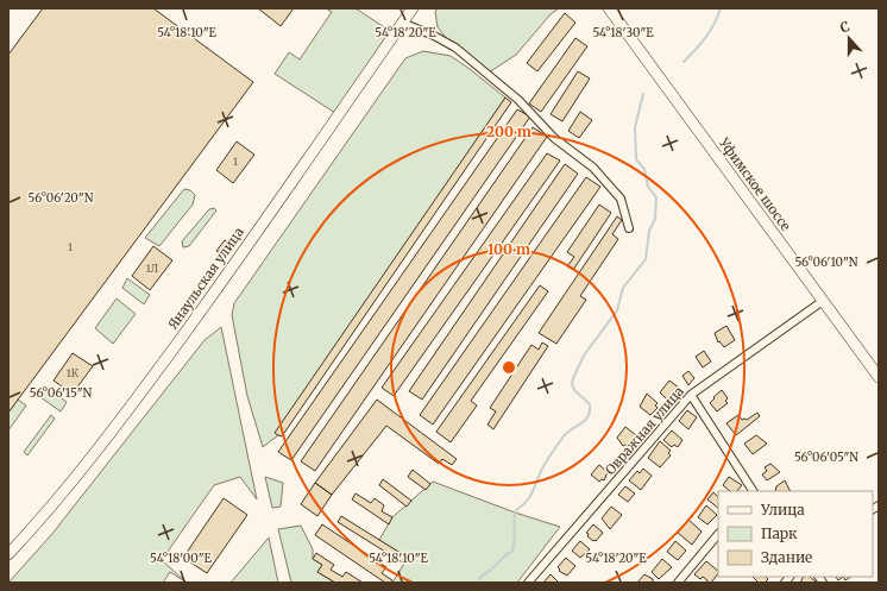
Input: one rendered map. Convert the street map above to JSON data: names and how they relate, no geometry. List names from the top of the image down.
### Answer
{
  "streets": {
    "main road": ["Уфимское шоссе", "Янаульская улица"],
    "street": ["Овражная улица"]
  },
  "crossings": [
    ["Уфимское шоссе", "Овражная улица"]
  ],
  "house_numbers": [
    "1",
    "1",
    "1Л",
    "1К"
  ],
  "legend": ["Улица", "Парк", "Здание"],
  "north": "top",
  "coordinates": [
    "54°18'20\"E",
    "54°18'10\"E",
    "54°18'30\"E",
    "56°06'20\"N",
    "56°06'10\"N",
    "56°06'15\"N",
    "56°06'05\"N",
    "54°18'00\"E"
  ],
  "rings": ["200 m", "100 m"]
}
